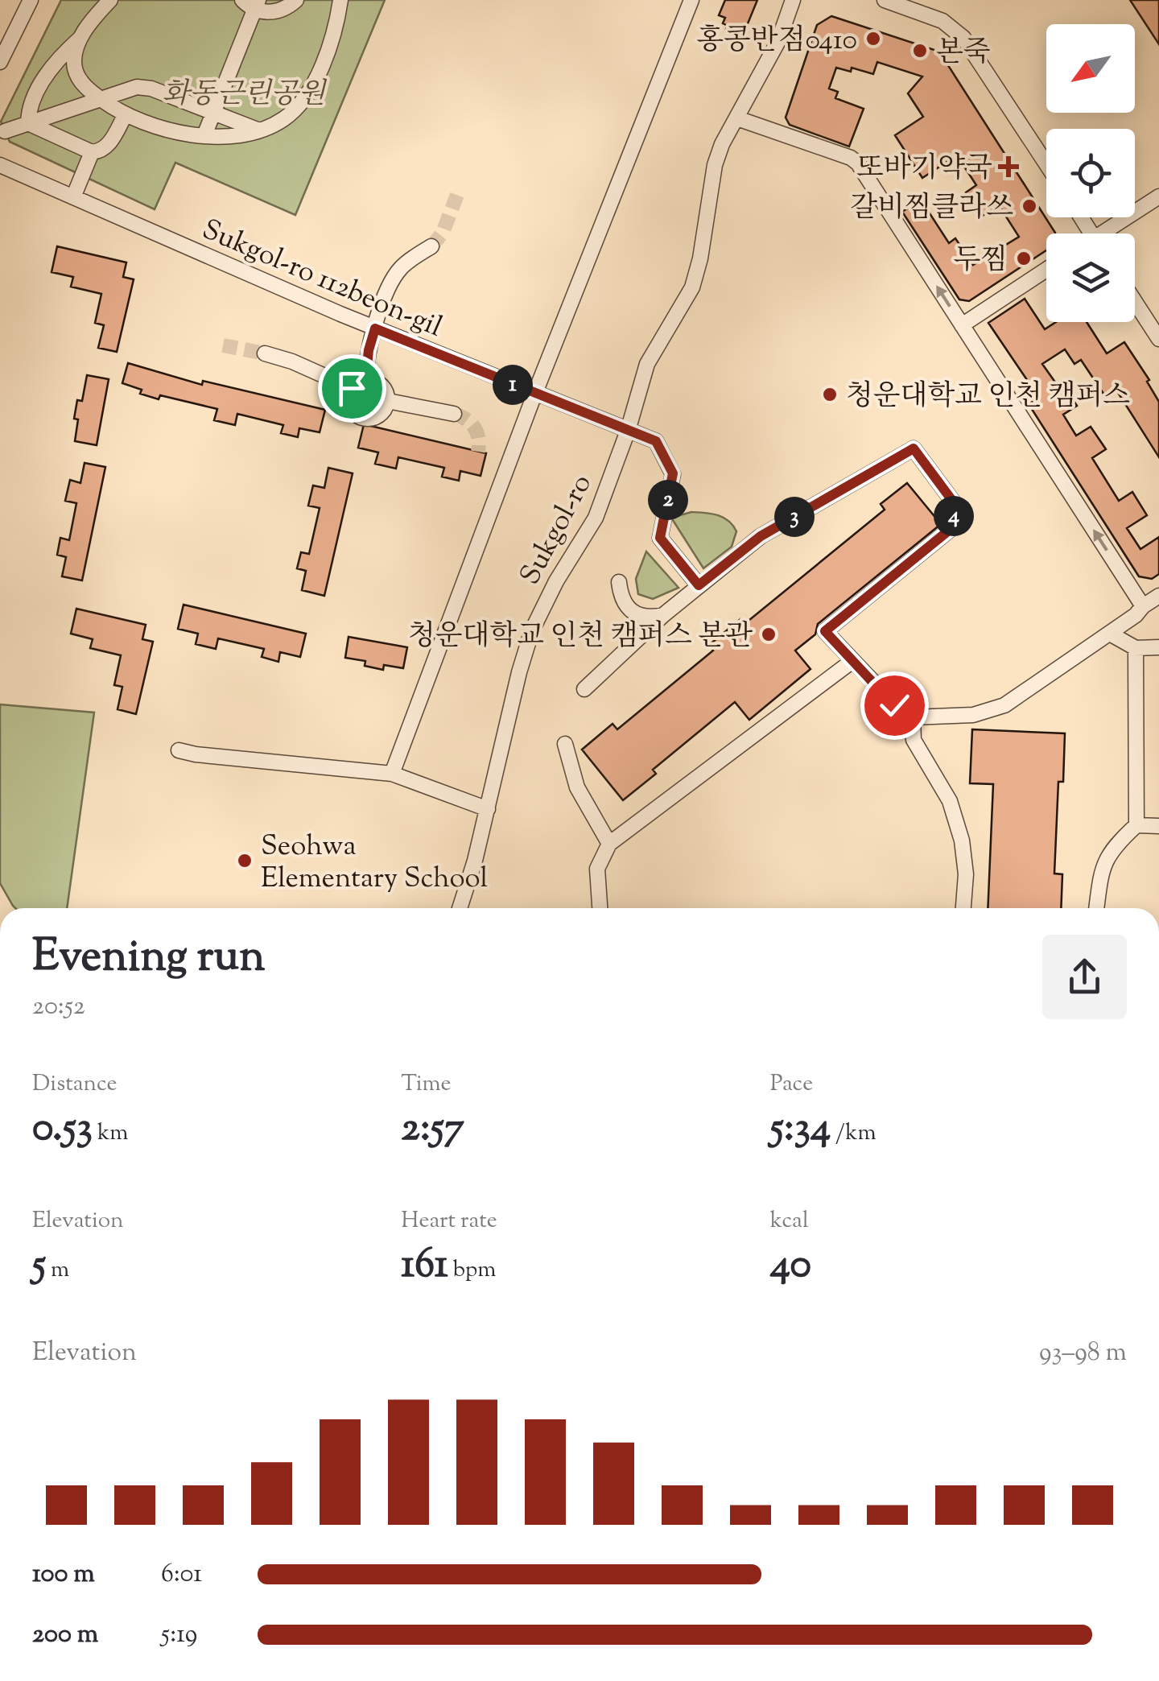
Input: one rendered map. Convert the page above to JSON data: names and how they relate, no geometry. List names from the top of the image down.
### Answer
{
  "streets": {
    "street": ["Sukgol-ro 112beon-gil", "Sukgol-ro"]
  },
  "crossings": [
    ["Sukgol-ro 112beon-gil", "Sukgol-ro"]
  ],
  "parks": ["화동근린공원"],
  "places": {
    "other": [
      "홍콩반점0410",
      "본죽",
      "갈비찜클라쓰",
      "두찜",
      "청운대학교 인천 캠퍼스",
      "청운대학교 인천 캠퍼스 본관",
      "Seohwa Elementary School"
    ],
    "health": ["또바기약국"]
  },
  "north": "bottom left",
  "page": {
    "pins": [
      "1",
      "2",
      "4",
      "3"
    ],
    "heading": ["Evening run", "20:52"],
    "stats": [
      ["Distance", "0.53 km"],
      ["Time", "2:57"],
      ["Pace", "5:34 /km"],
      ["Elevation", "5 m"],
      ["Heart rate", "161 bpm"],
      ["kcal", "40"]
    ],
    "chart": ["Elevation", "93–98 m"],
    "list": [
      {
        "name": "100 m",
        "note": "6:01"
      },
      {
        "name": "200 m",
        "note": "5:19"
      }
    ]
  }
}
